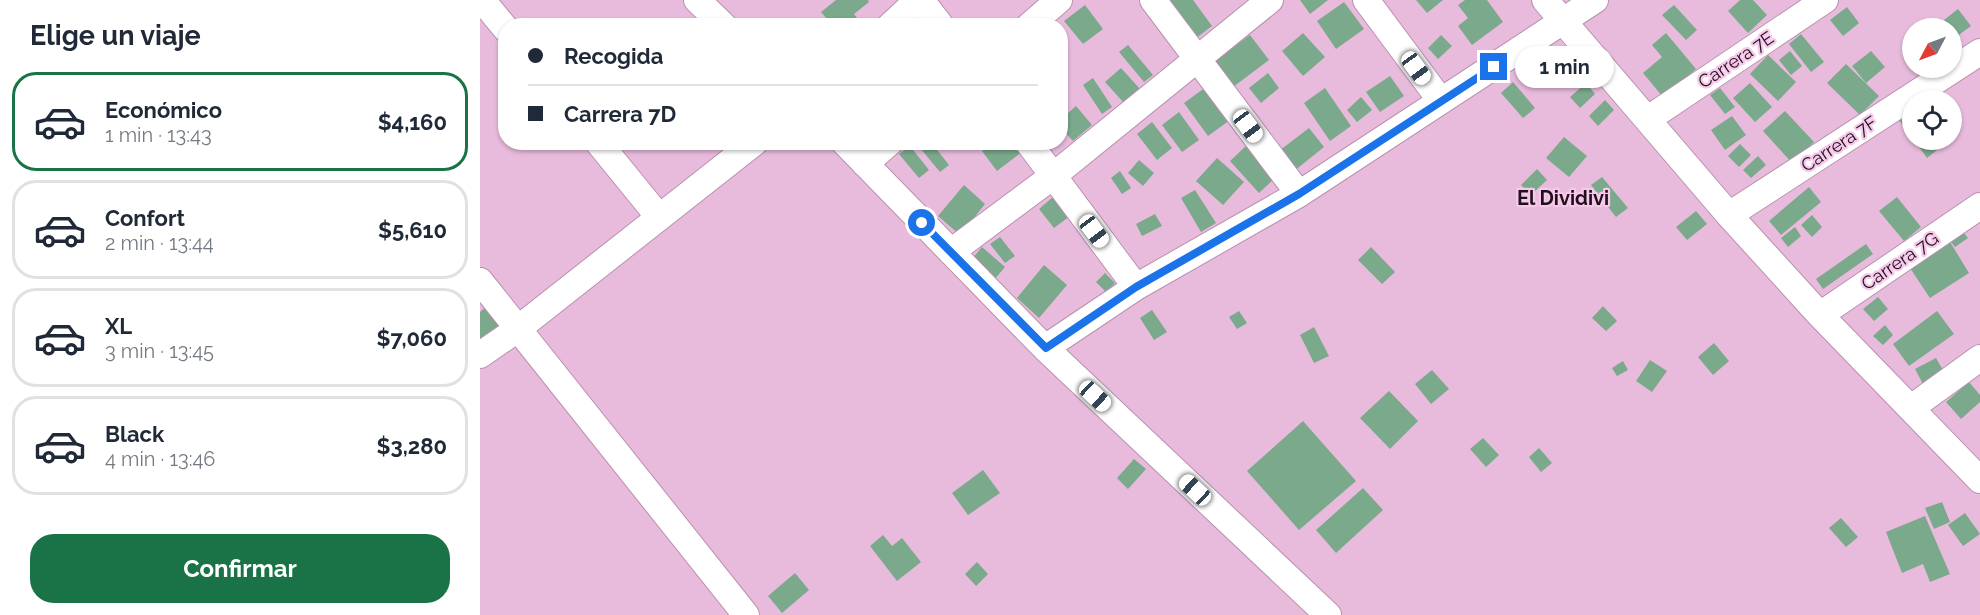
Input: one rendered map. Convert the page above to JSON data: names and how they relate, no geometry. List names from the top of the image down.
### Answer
{
  "streets": {
    "street": ["Carrera 7E", "Carrera 7F", "Carrera 7G"]
  },
  "districts": ["El Dividivi"],
  "north": "bottom left",
  "page": {
    "heading": "Elige un viaje",
    "banner": ["Recogida", "Carrera 7D"],
    "bubble": "1 min",
    "list": [
      {
        "name": "Económico",
        "note": "1 min · 13:43",
        "value": "$4,160"
      },
      {
        "name": "Confort",
        "note": "2 min · 13:44",
        "value": "$5,610"
      },
      {
        "name": "XL",
        "note": "3 min · 13:45",
        "value": "$7,060"
      },
      {
        "name": "Black",
        "note": "4 min · 13:46",
        "value": "$3,280"
      }
    ],
    "buttons": "Confirmar"
  }
}
